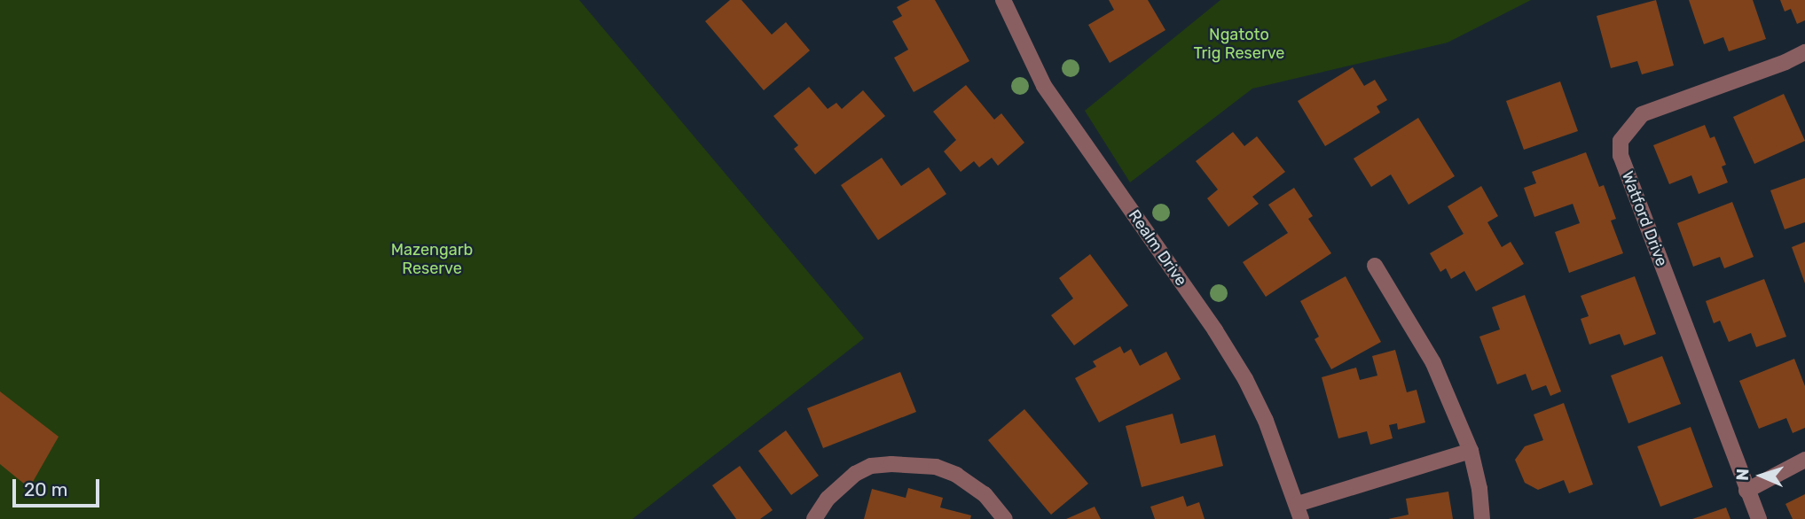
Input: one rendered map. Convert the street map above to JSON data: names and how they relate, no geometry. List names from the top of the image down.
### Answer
{
  "streets": {
    "street": ["Watford Drive", "Realm Drive"]
  },
  "parks": ["Ngatoto Trig Reserve", "Mazengarb Reserve"],
  "scale_bar": "20 m",
  "north": "left"
}
